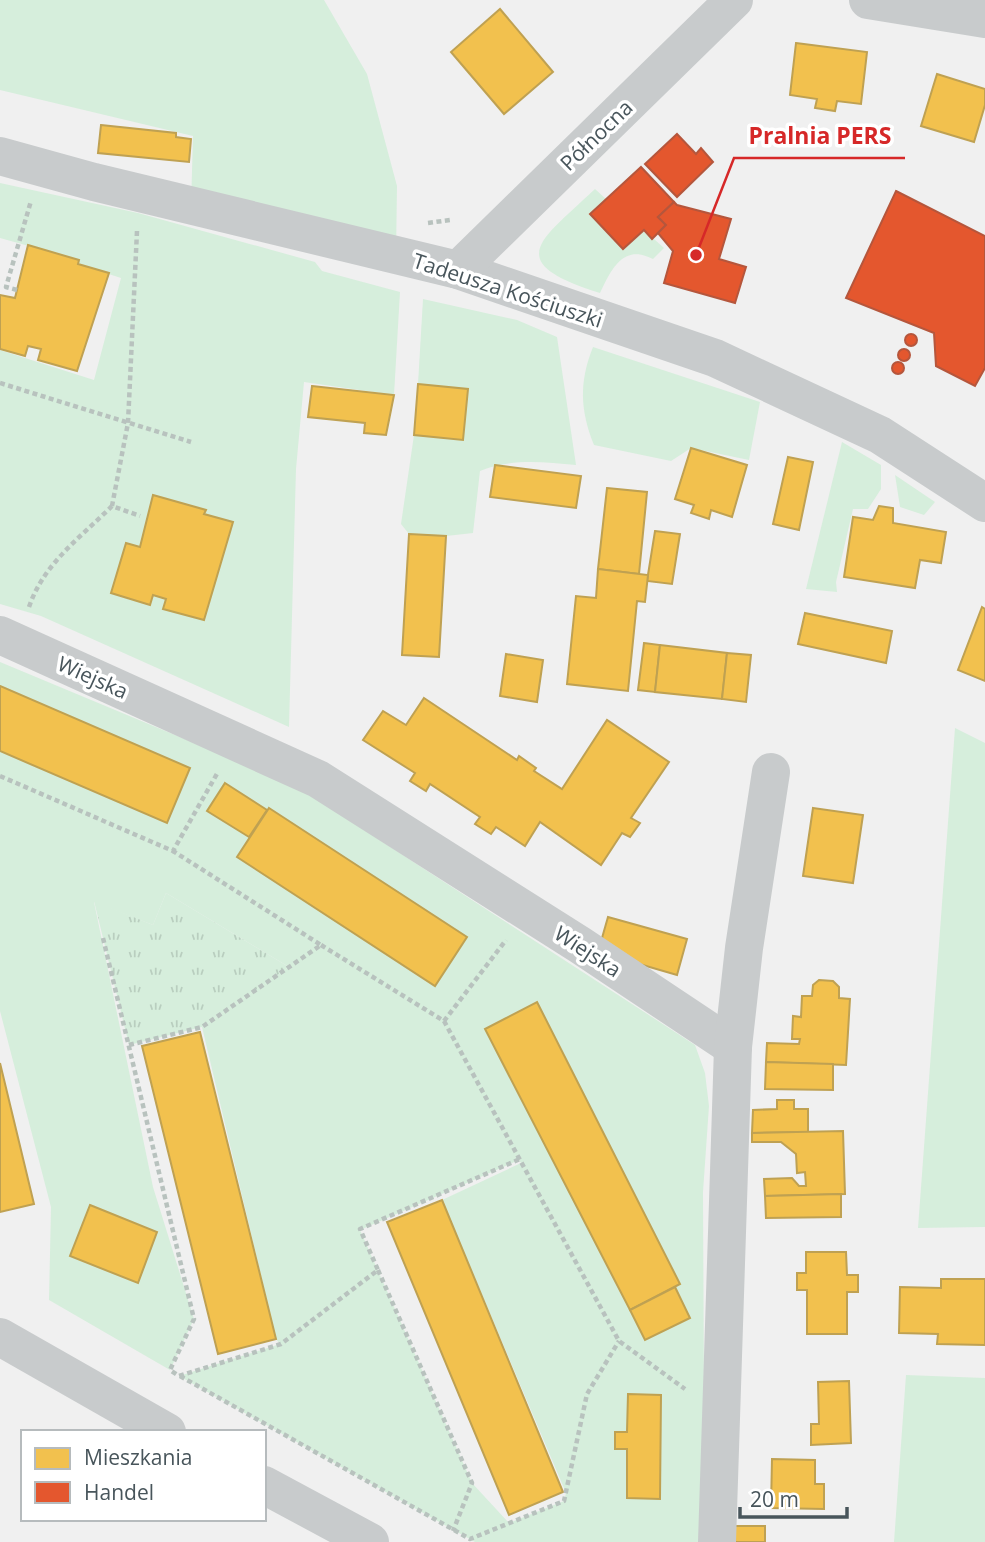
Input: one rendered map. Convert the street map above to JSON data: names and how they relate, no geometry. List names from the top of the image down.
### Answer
{
  "streets": {
    "street": ["Północna", "Tadeusza Kościuszki", "Wiejska"]
  },
  "crossings": [
    ["Północna", "Tadeusza Kościuszki"]
  ],
  "places": ["Pralnia PERS"],
  "legend": ["Mieszkania", "Handel"],
  "scale_bar": "20 m"
}
